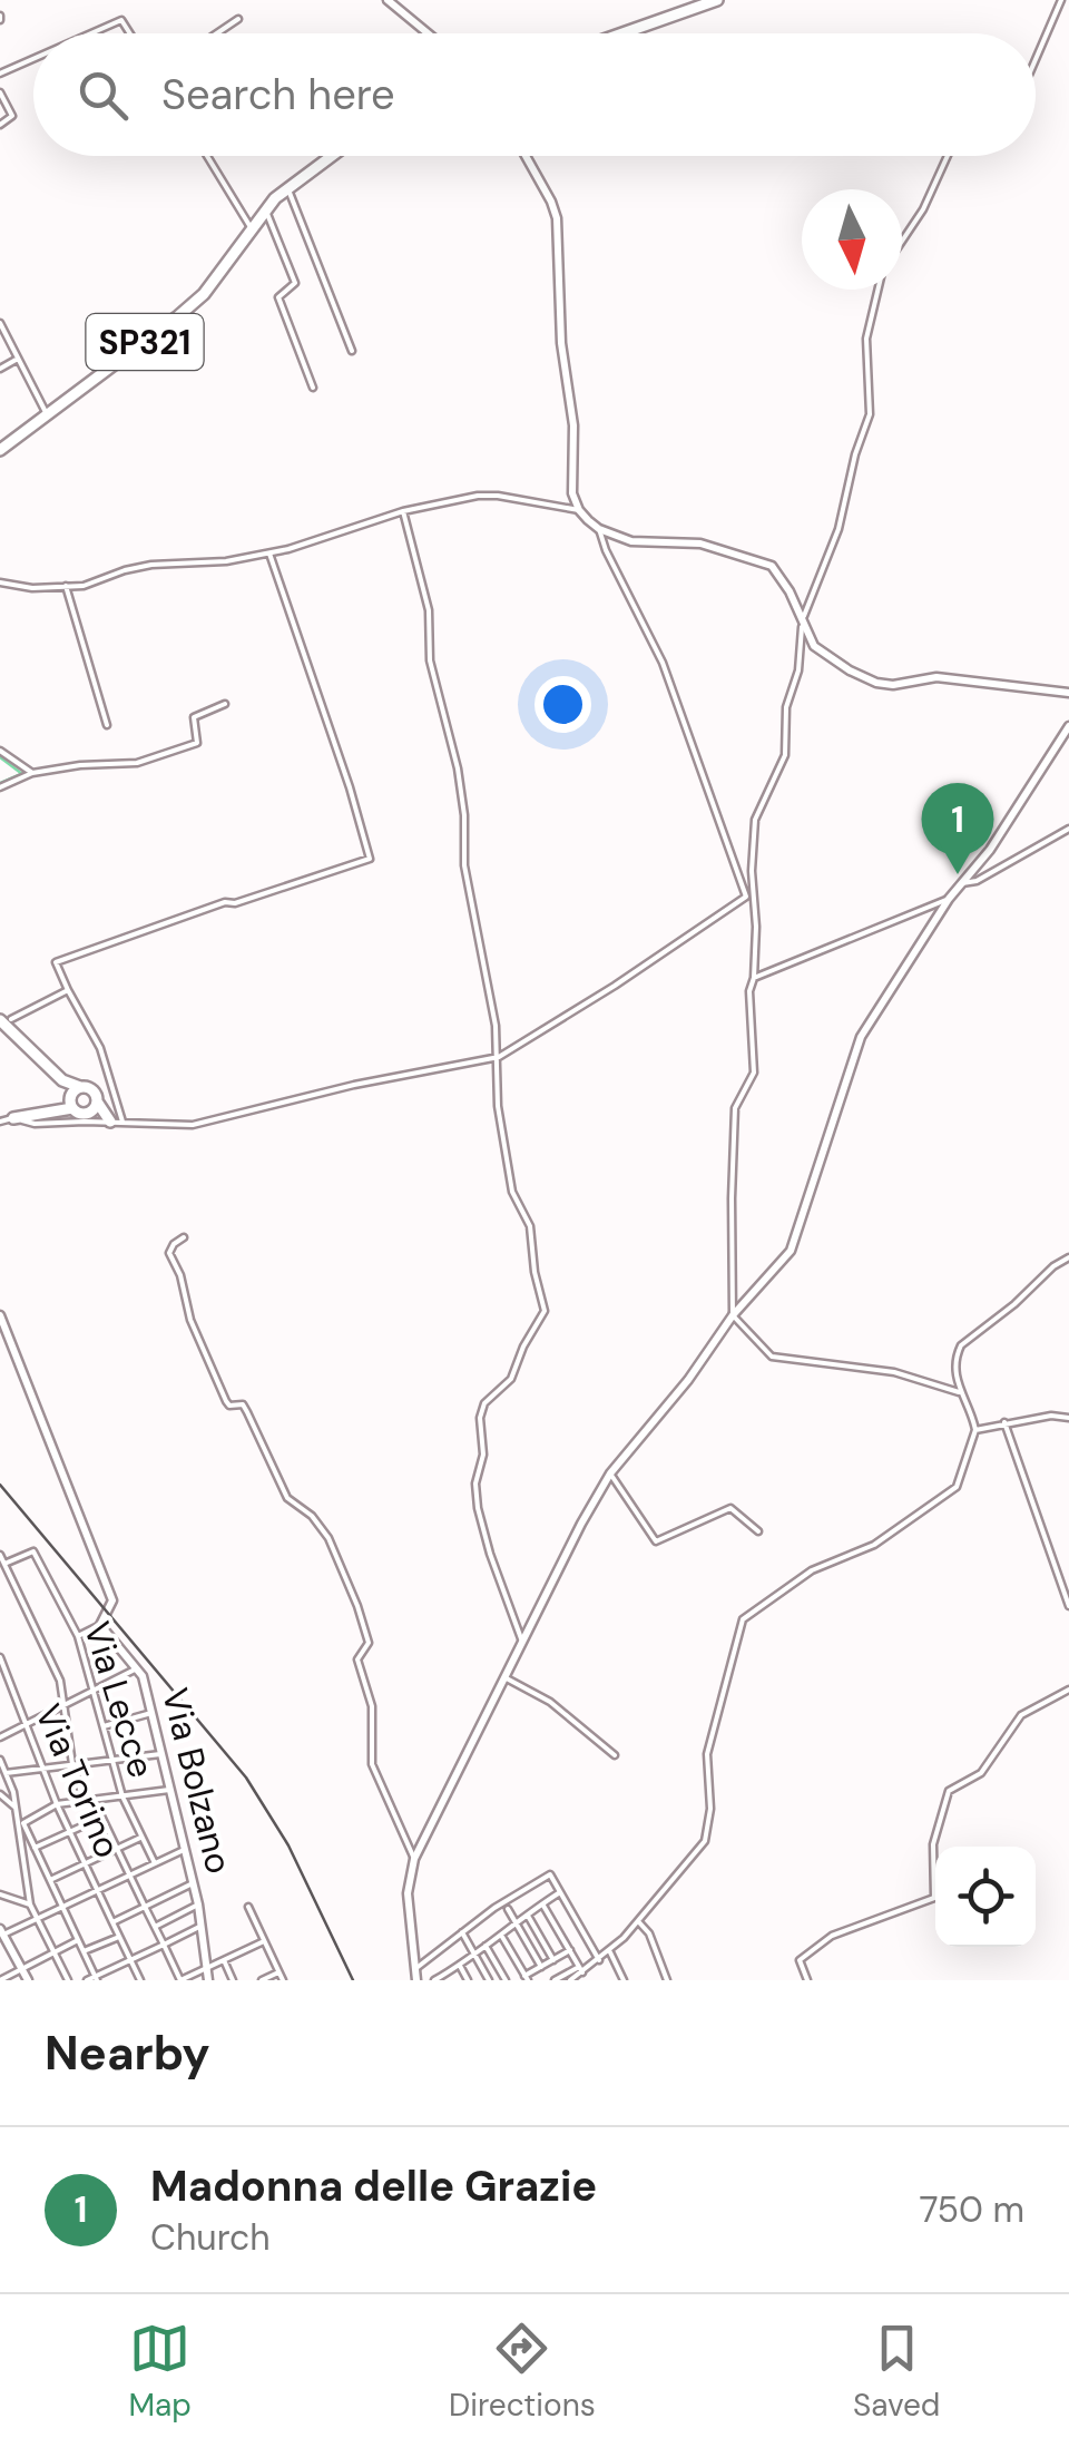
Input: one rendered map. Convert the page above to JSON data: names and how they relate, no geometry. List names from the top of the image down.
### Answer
{
  "streets": {
    "main road": ["SP321"],
    "street": ["Via Lecce", "Via Torino", "Via Bolzano"]
  },
  "north": "bottom",
  "page": {
    "search": "Search here",
    "pins": "1",
    "heading": "Nearby",
    "list": [
      {
        "mark": "1",
        "name": "Madonna delle Grazie",
        "note": "Church",
        "value": "750 m"
      }
    ],
    "nav": ["Map", "Directions", "Saved"]
  }
}
